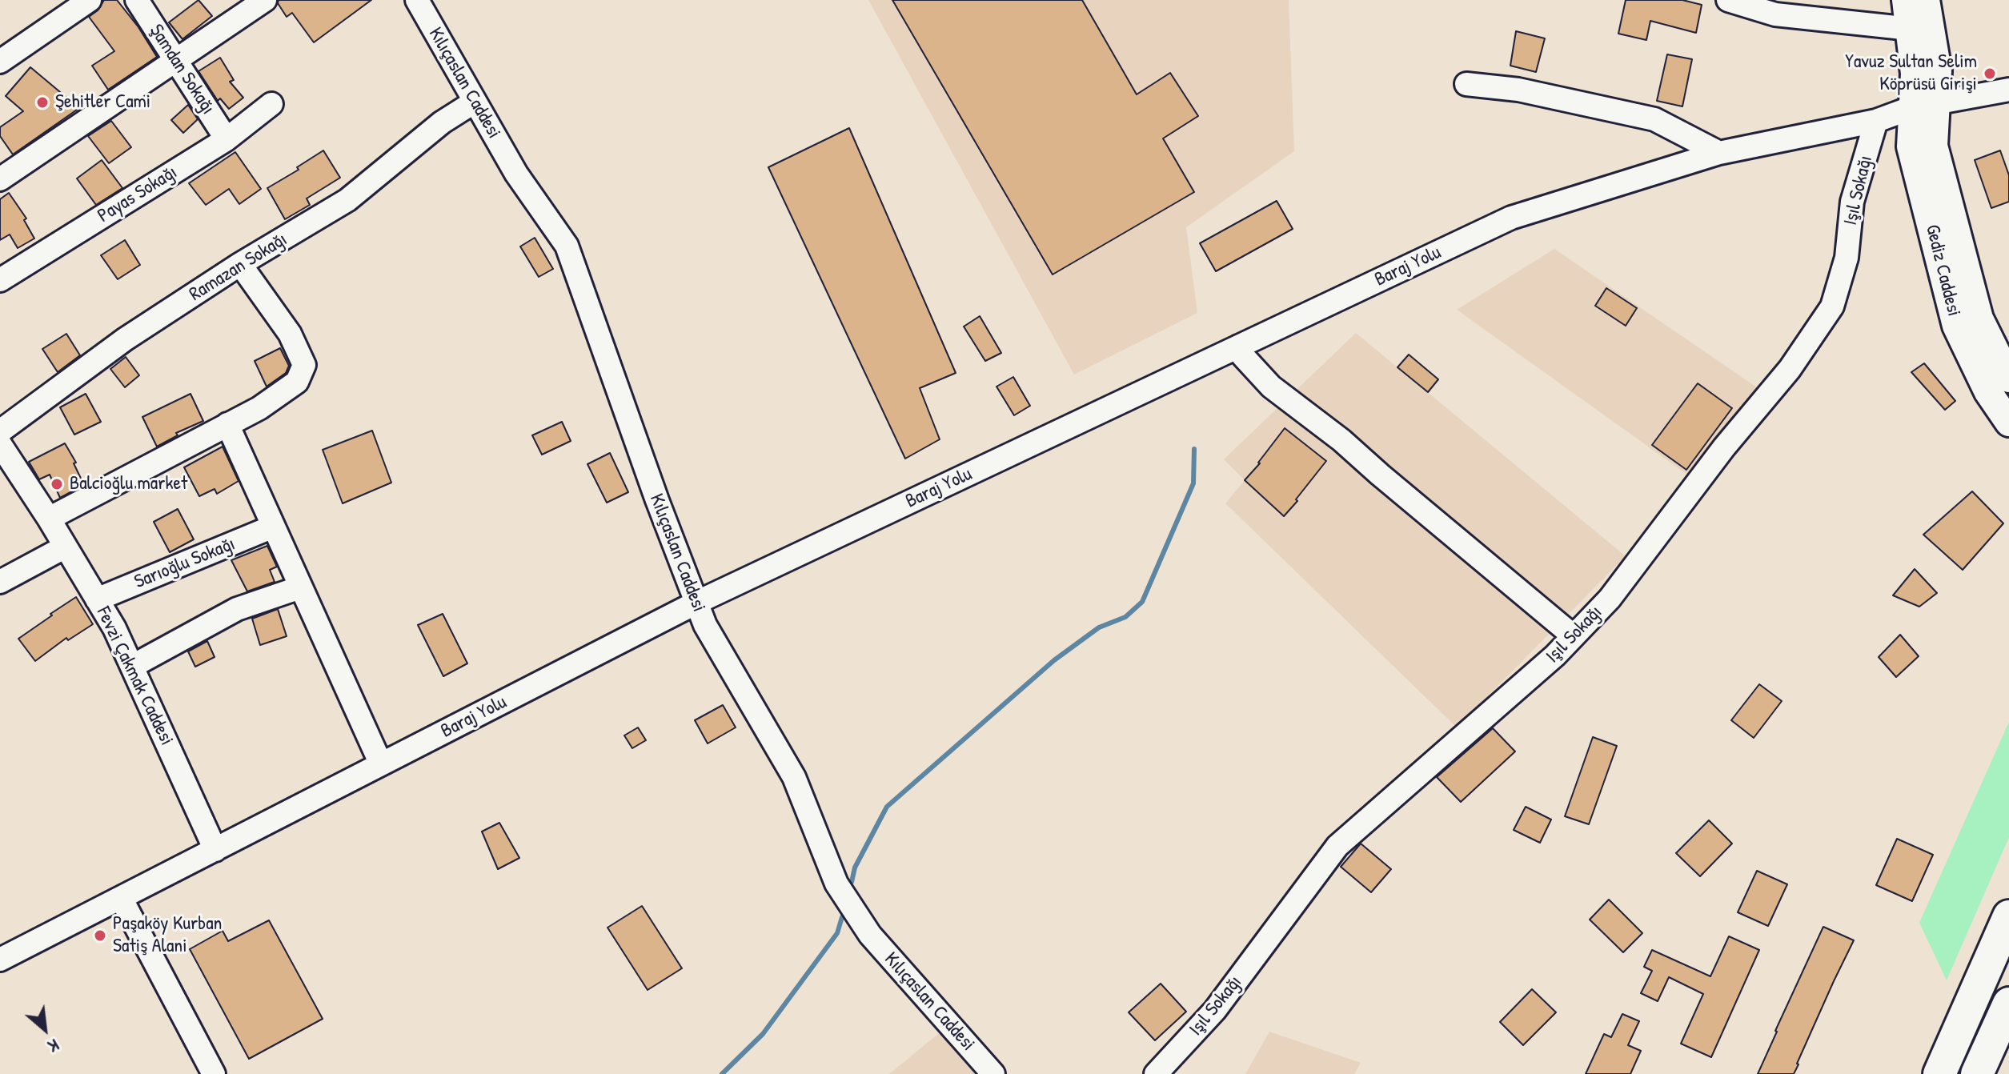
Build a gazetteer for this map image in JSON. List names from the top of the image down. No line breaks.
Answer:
{"streets":{"main road":["Gediz Caddesi"],"street":["Şamdan Sokağı","Kılıçaslan Caddesi","Işıl Sokağı","Payas Sokağı","Baraj Yolu","Ramazan Sokağı","Sarıoğlu Sokağı","Fevzi Çakmak Caddesi"]},"crossings":[["Şamdan Sokağı","Payas Sokağı"],["Kılıçaslan Caddesi","Baraj Yolu"],["Kılıçaslan Caddesi","Ramazan Sokağı"],["Işıl Sokağı","Baraj Yolu"],["Baraj Yolu","Gediz Caddesi"],["Baraj Yolu","Fevzi Çakmak Caddesi"],["Sarıoğlu Sokağı","Fevzi Çakmak Caddesi"]],"places":["Yavuz Sultan Selim Köprüsü Girişi","Şehitler Cami","Balcioğlu market","Paşaköy Kurban Satiş Alani"],"north":"bottom right"}
